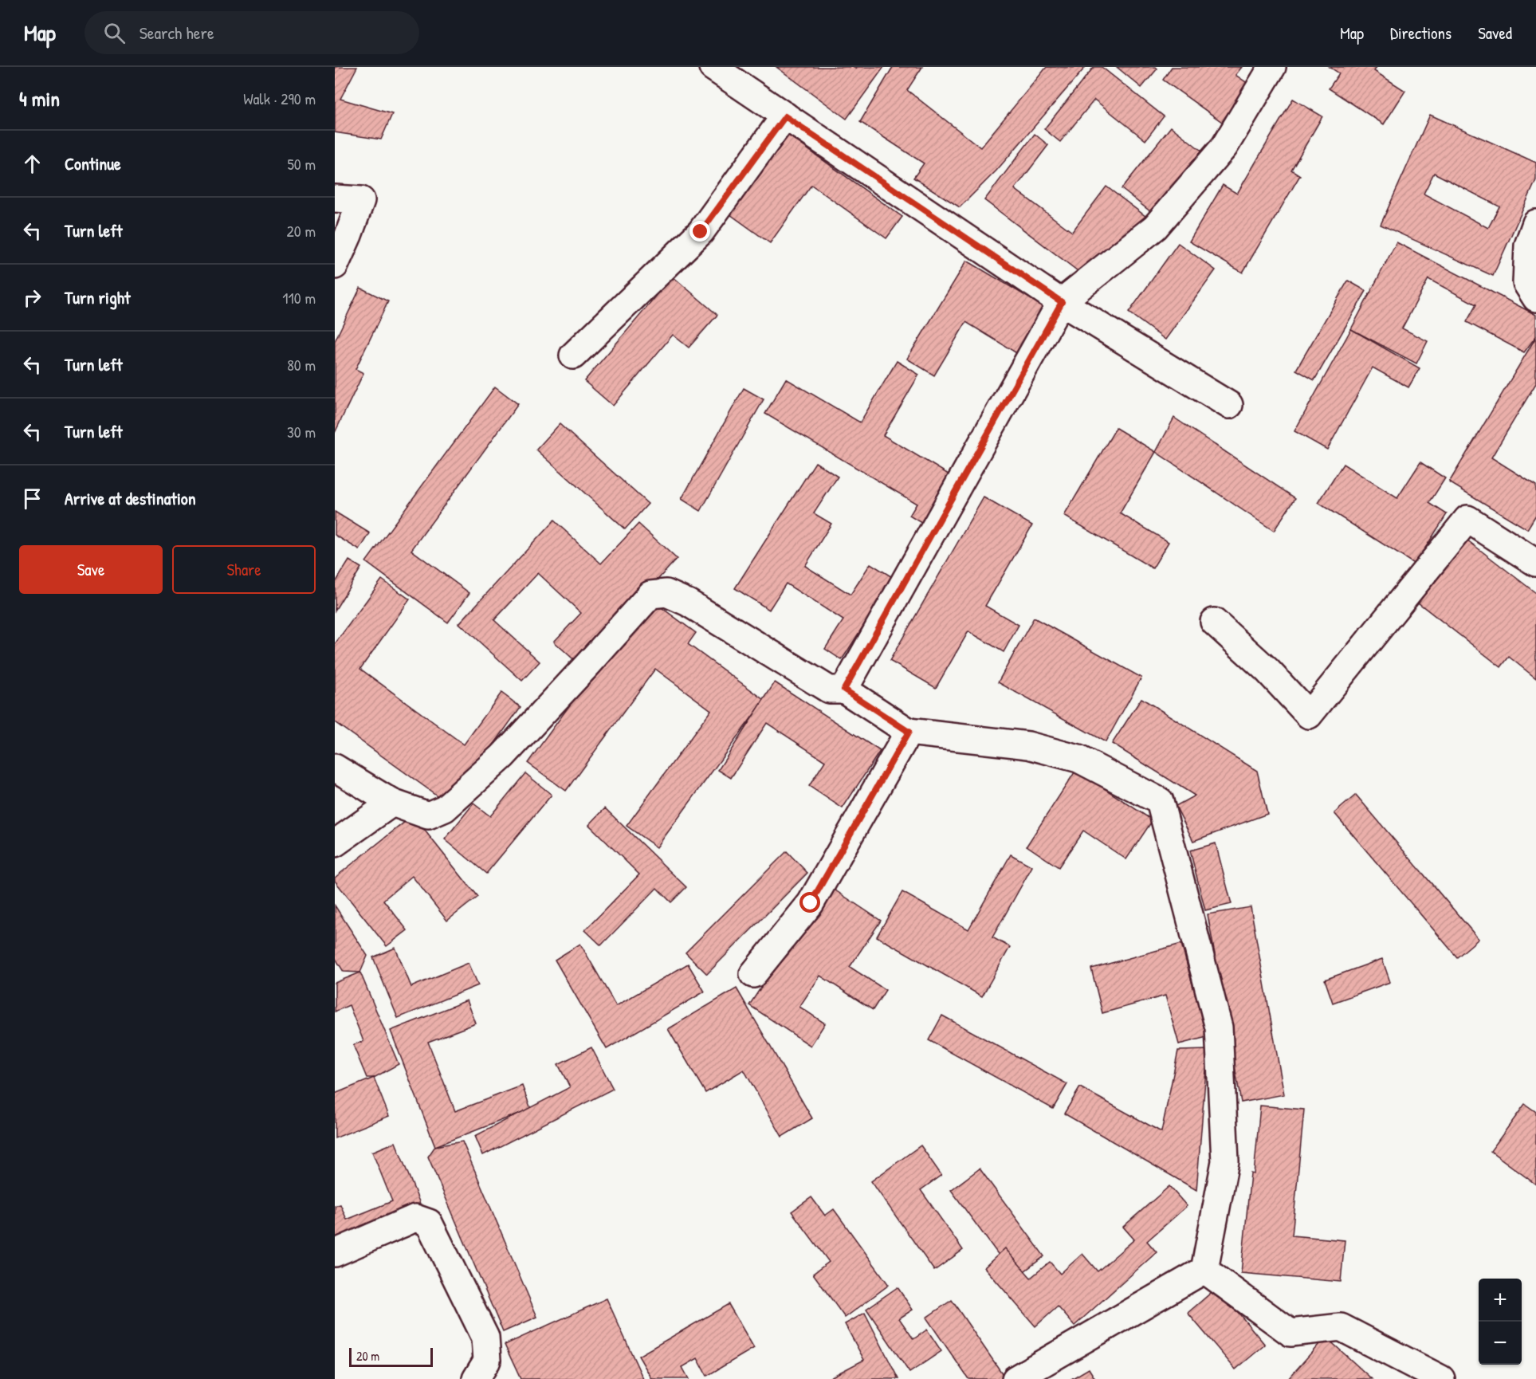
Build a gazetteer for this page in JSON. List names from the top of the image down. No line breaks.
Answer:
{"scale_bar":"20 m","page":{"header":"Map","search":"Search here","nav":["Map","Directions","Saved"],"heading":["4 min","Walk · 290 m"],"list":[["Continue","50 m"],["Turn left","20 m"],["Turn right","110 m"],["Turn left","80 m"],["Turn left","30 m"],"Arrive at destination"],"buttons":["Save","Share"],"map_buttons":["+","−"],"scale":"20 m"}}
